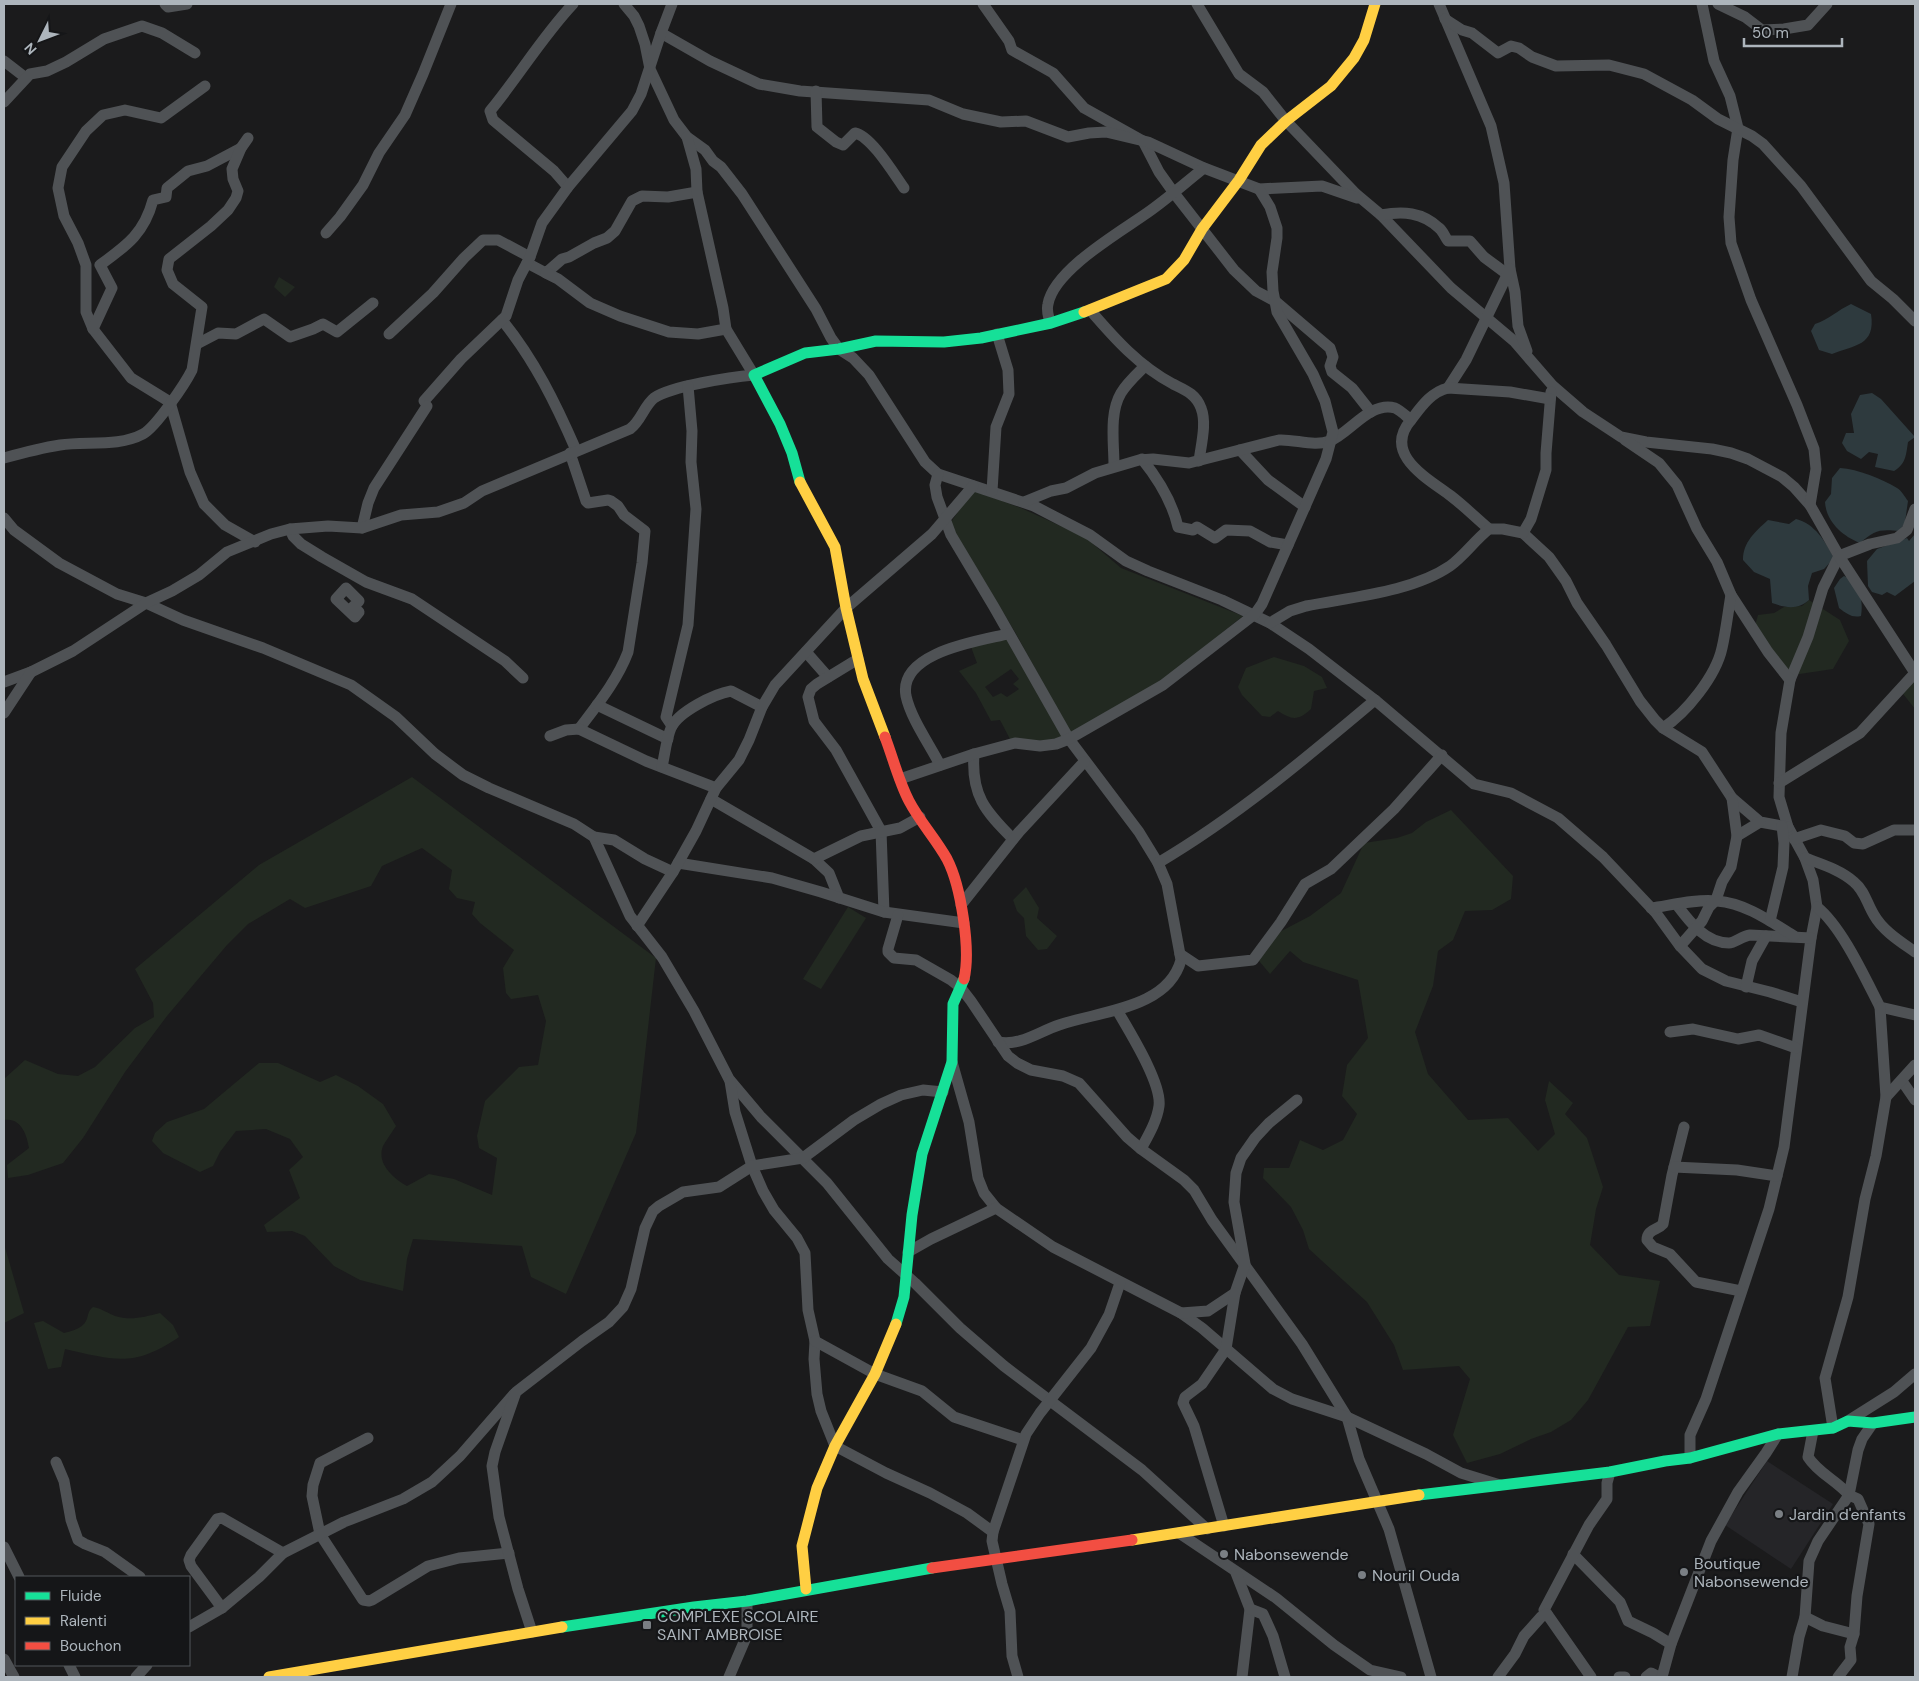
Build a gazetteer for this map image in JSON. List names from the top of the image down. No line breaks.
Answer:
{"places":{"other":["Jardin d'enfants","Nabonsewende","Boutique Nabonsewende","Nouril Ouda"],"transit":["COMPLEXE SCOLAIRE SAINT AMBROISE"]},"legend":["Fluide","Ralenti","Bouchon"],"scale_bar":"50 m","north":"bottom left"}
